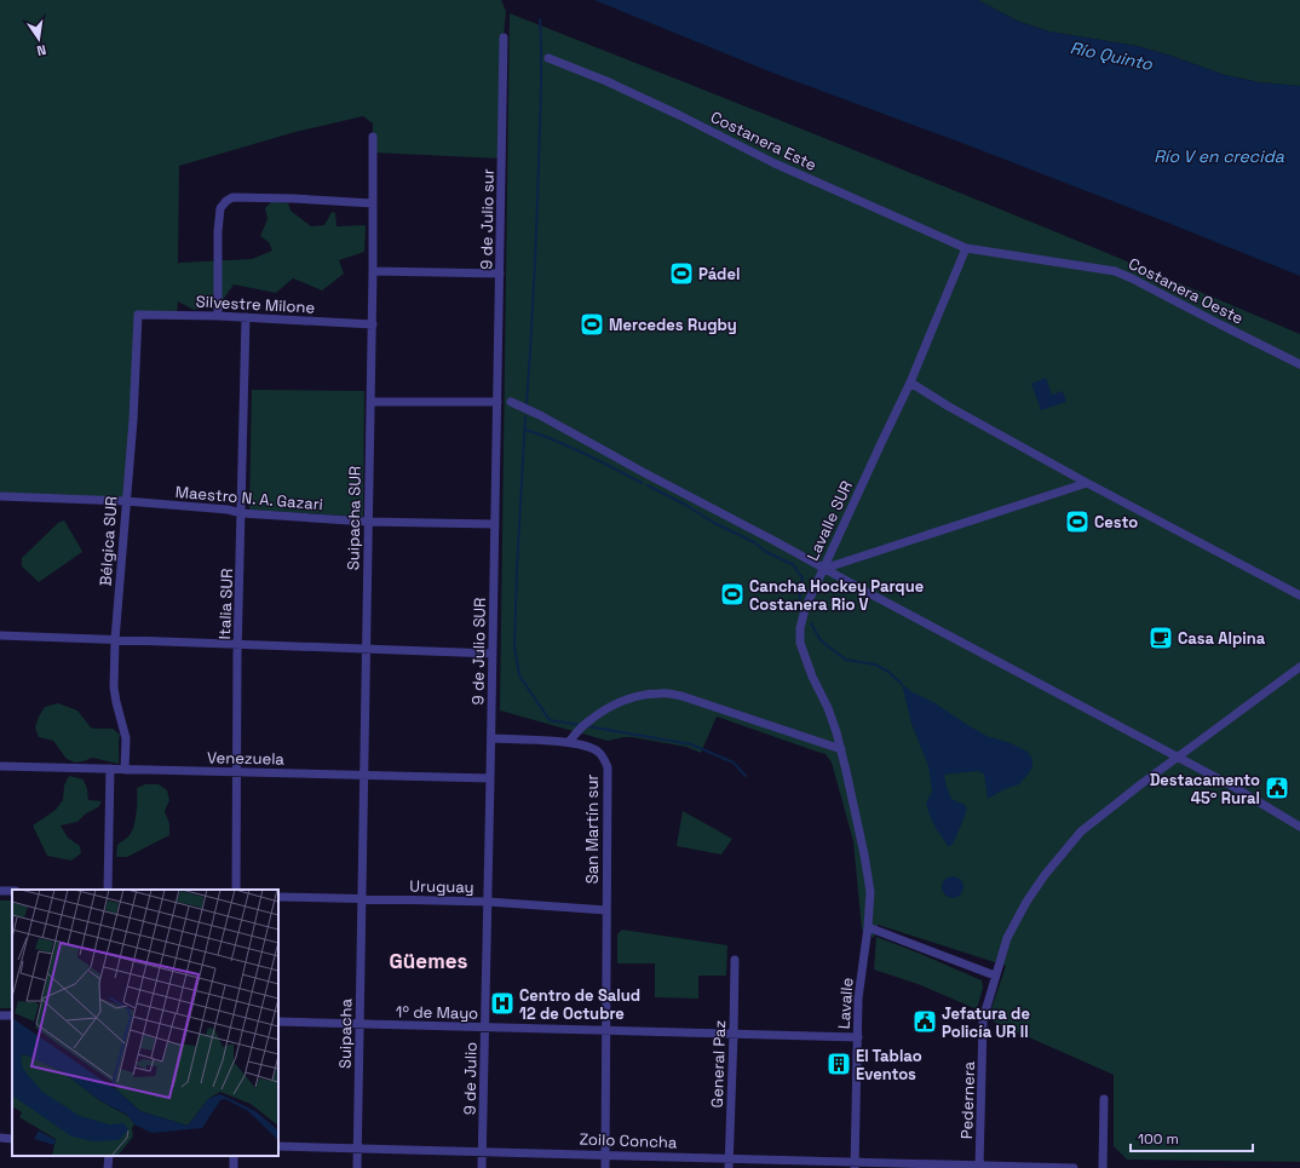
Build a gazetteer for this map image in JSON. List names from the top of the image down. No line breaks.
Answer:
{"streets":{"street":["Costanera Este","9 de Julio sur","Costanera Oeste","Silvestre Milone","Maestro N. A. Gazari","Suipacha SUR","Lavalle SUR","Bélgica SUR","Italia SUR","9 de Julio SUR","Venezuela","San Martín sur","Uruguay","Lavalle","1º de Mayo","Suipacha","General Paz","9 de Julio","Pedernera","Zoilo Concha"]},"crossings":[["Costanera Este","Costanera Oeste"],["Costanera Este","Lavalle SUR"],["9 de Julio sur","9 de Julio SUR"],["Costanera Oeste","Lavalle SUR"],["Silvestre Milone","Suipacha SUR"],["Silvestre Milone","Bélgica SUR"],["Silvestre Milone","Italia SUR"],["Maestro N. A. Gazari","Suipacha SUR"],["Maestro N. A. Gazari","Bélgica SUR"],["Maestro N. A. Gazari","Italia SUR"],["Maestro N. A. Gazari","9 de Julio SUR"],["Suipacha SUR","Venezuela"],["Suipacha SUR","Uruguay"],["Suipacha SUR","Suipacha"],["Lavalle SUR","Lavalle"],["Bélgica SUR","Venezuela"],["Italia SUR","Venezuela"],["9 de Julio SUR","Venezuela"],["9 de Julio SUR","Uruguay"],["9 de Julio SUR","9 de Julio"],["San Martín sur","Uruguay"],["San Martín sur","1º de Mayo"],["San Martín sur","Zoilo Concha"],["Uruguay","Suipacha"],["Uruguay","9 de Julio"],["Lavalle","1º de Mayo"],["Lavalle","Zoilo Concha"],["1º de Mayo","Suipacha"],["1º de Mayo","General Paz"],["1º de Mayo","9 de Julio"],["Suipacha","Zoilo Concha"],["General Paz","Zoilo Concha"],["9 de Julio","Zoilo Concha"],["Pedernera","Zoilo Concha"]],"districts":["Güemes"],"water":["Río Quinto","Río V en crecida"],"places":{"sports":["Pádel","Mercedes Rugby","Cesto","Cancha Hockey Parque Costanera Rio V"],"cafe":["Casa Alpina"],"public building":["Destacamento 45º Rural","Jefatura de Policía UR II"],"hospital":["Centro de Salud 12 de Octubre"],"building":["El Tablao Eventos"]},"scale_bar":"100 m","north":"bottom"}
